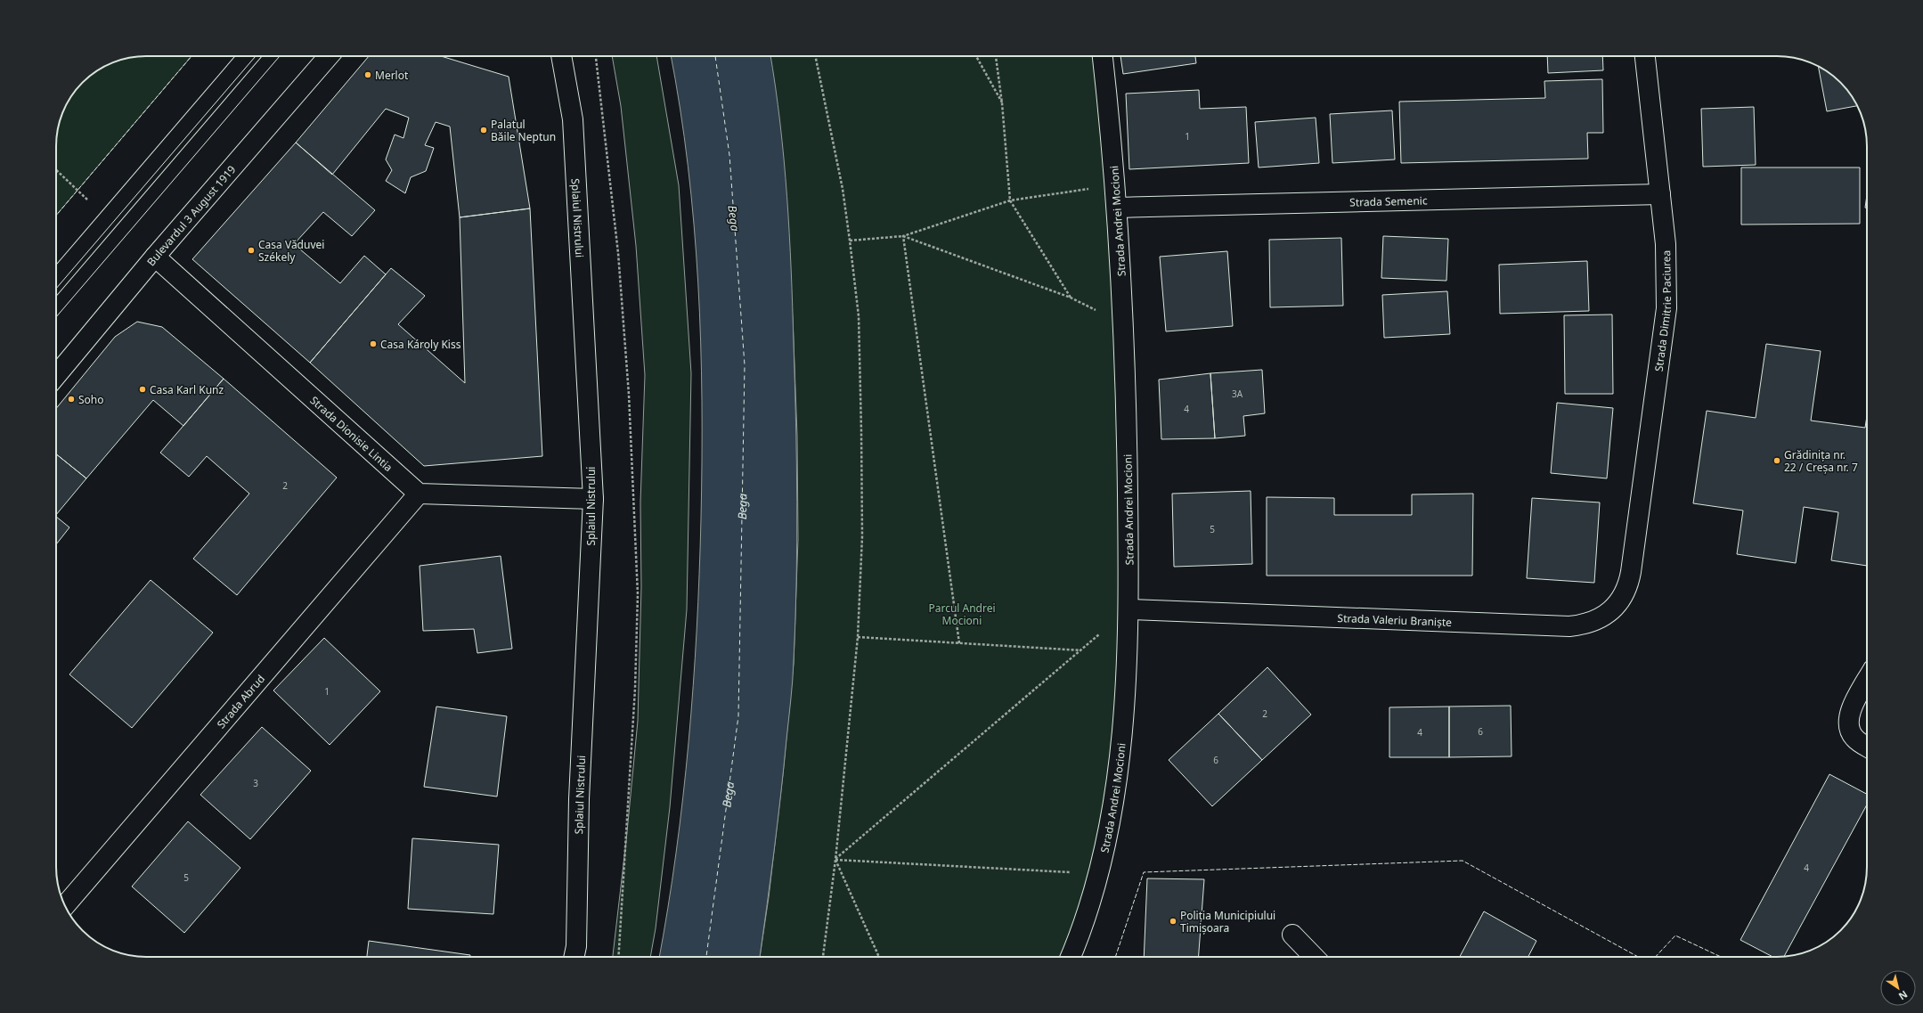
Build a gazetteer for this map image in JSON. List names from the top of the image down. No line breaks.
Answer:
{"streets":{"street":["Strada Semenic","Bulevardul 3 August 1919","Splaiul Nistrului","Strada Andrei Mocioni","Strada Dimitrie Paciurea","Strada Dionisie Lintia","Strada Valeriu Braniște","Strada Abrud"]},"crossings":[["Strada Semenic","Strada Andrei Mocioni"],["Strada Semenic","Strada Dimitrie Paciurea"],["Bulevardul 3 August 1919","Strada Dionisie Lintia"],["Strada Andrei Mocioni","Strada Valeriu Braniște"],["Strada Dimitrie Paciurea","Strada Valeriu Braniște"],["Strada Dionisie Lintia","Strada Abrud"]],"water":["Bega"],"parks":["Parcul Andrei Mocioni"],"places":["Merlot","Palatul Băile Neptun","Casa Văduvei Székely","Casa Károly Kiss","Casa Karl Kunz","Soho","Grădinița nr. 22 / Creșa nr. 7","Poliția Municipiului Timișoara"],"house_numbers":["1","3A","4","2","5","1","2","6","4","6","3","4","5"],"north":"bottom right"}
